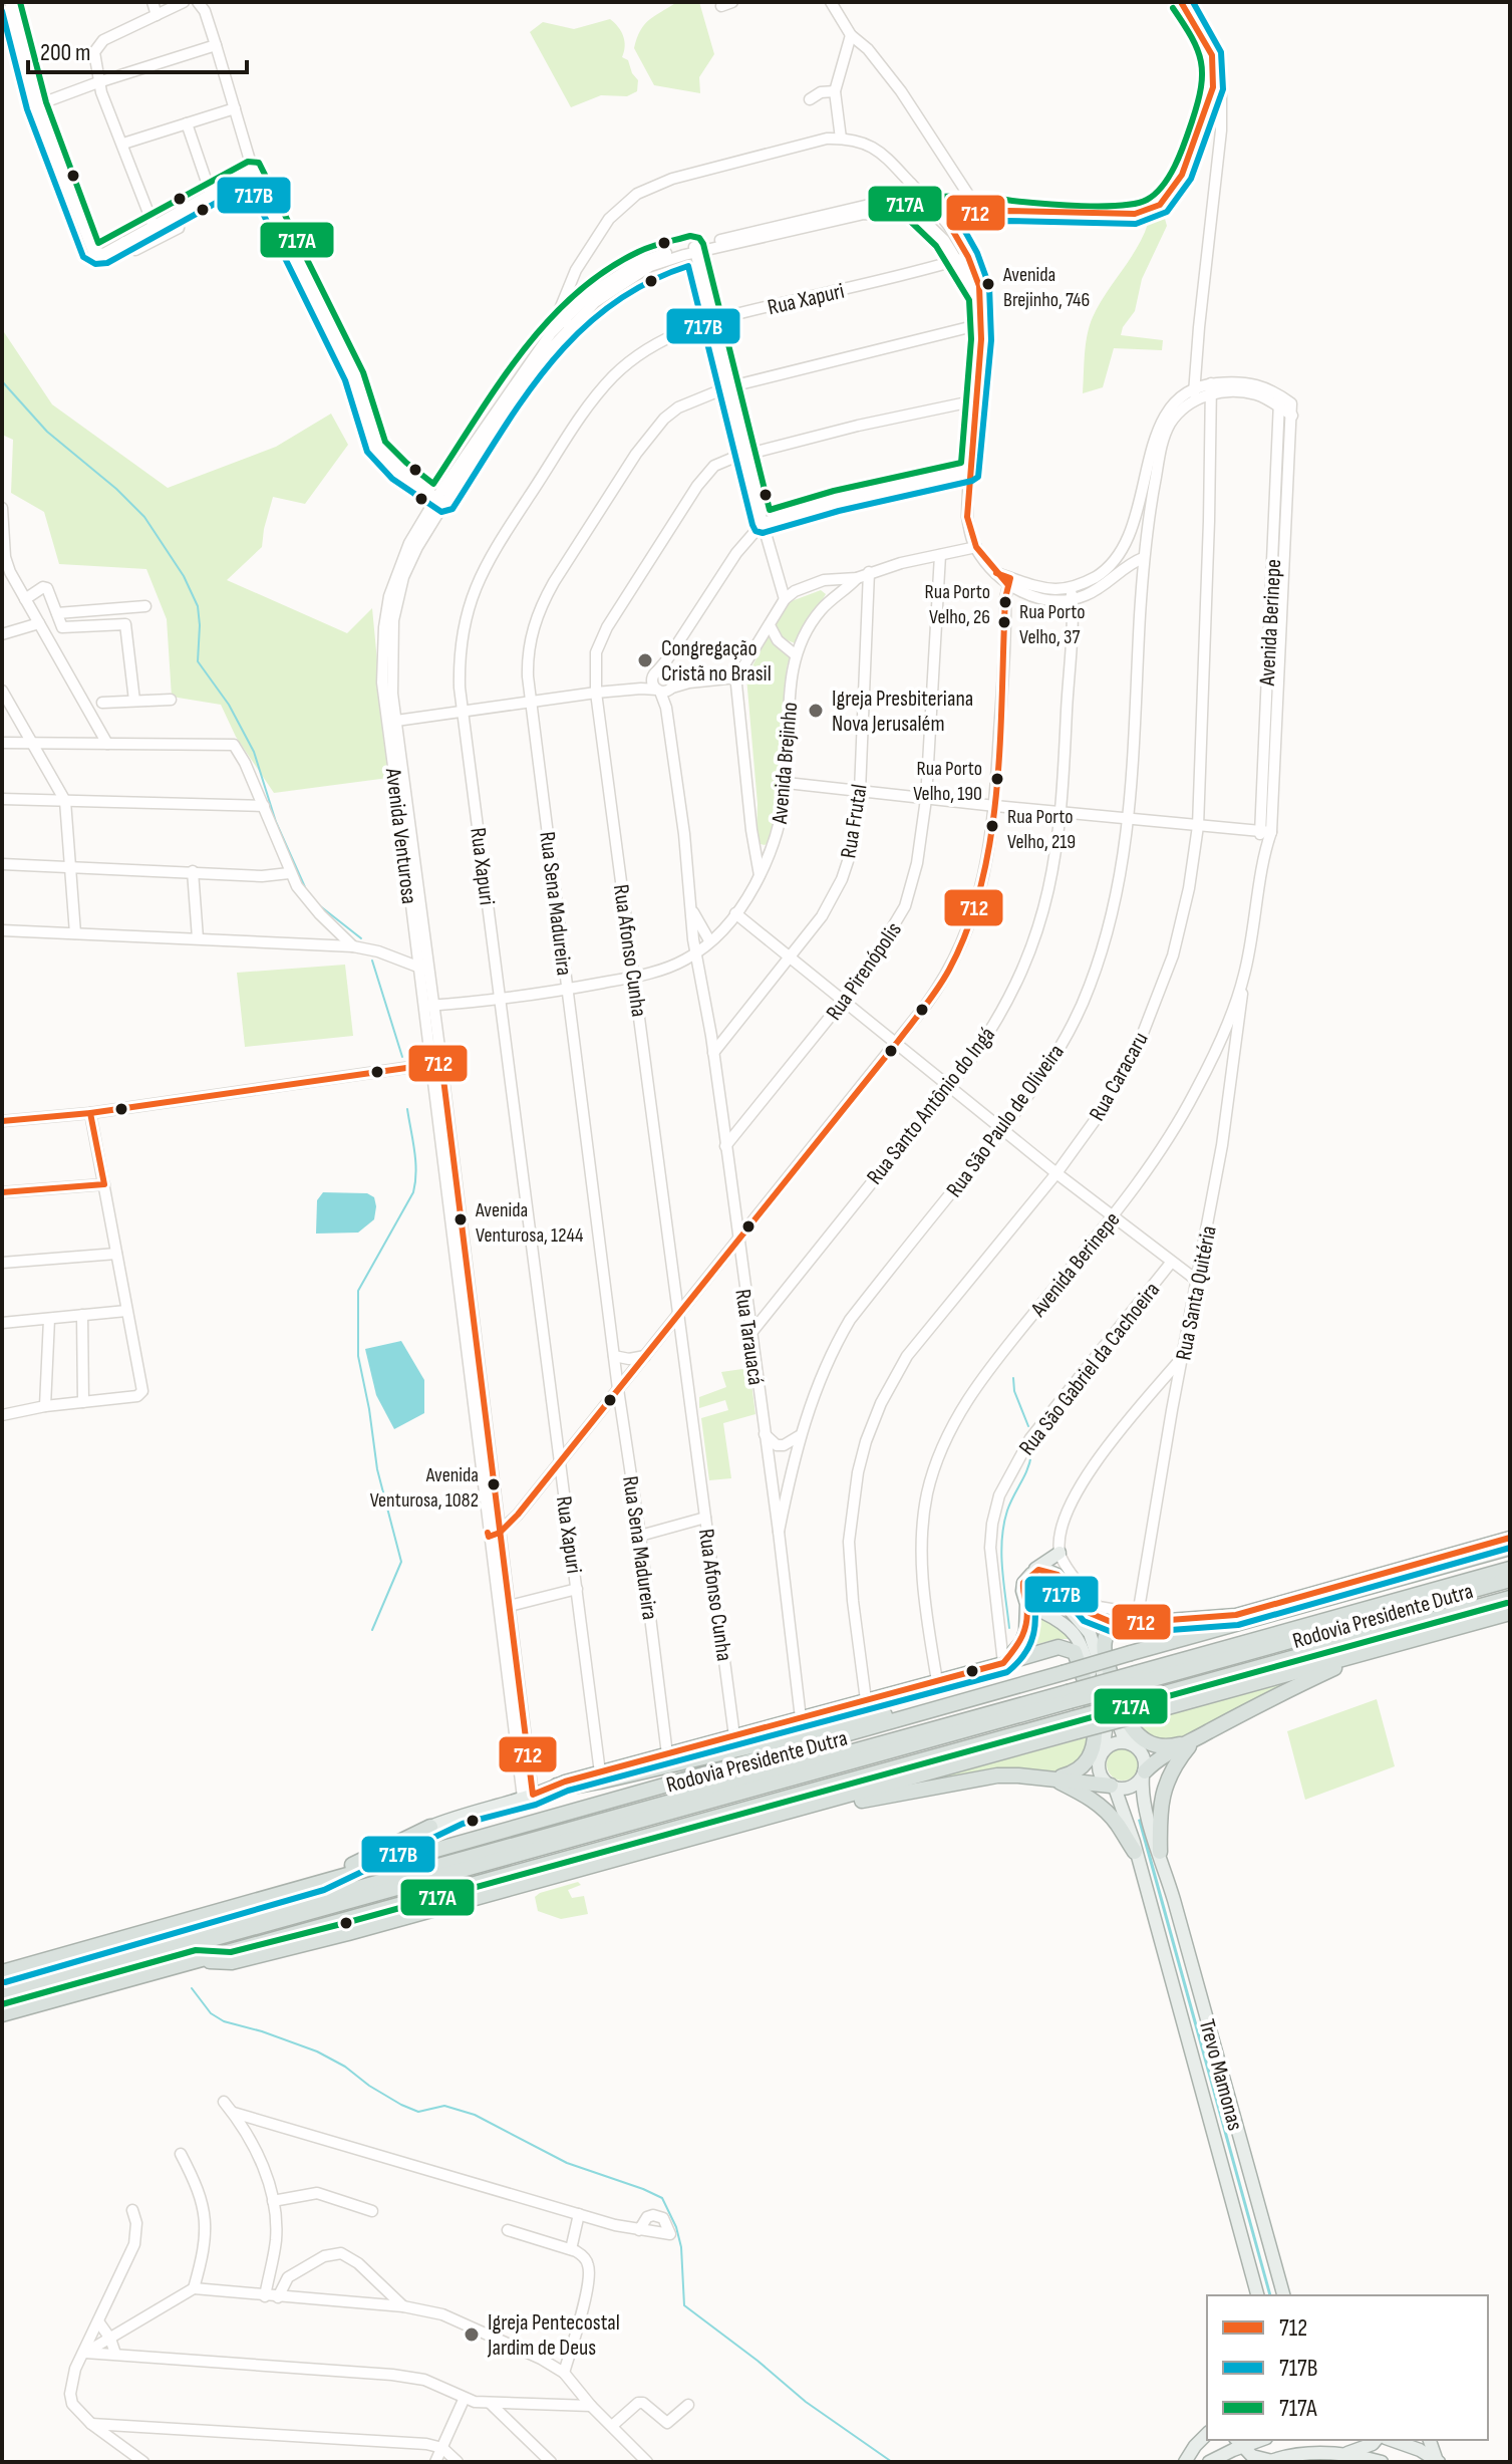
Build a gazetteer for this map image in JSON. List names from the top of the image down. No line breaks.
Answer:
{"streets":{"highway":["Rodovia Presidente Dutra"],"main road":["Trevo Mamonas"],"street":["Rua Xapuri","Avenida Berinepe","Avenida Brejinho","Rua Frutal","Avenida Venturosa","Rua Sena Madureira","Rua Afonso Cunha","Rua Pirenópolis","Rua Caracaru","Rua Santo Antônio do Ingá","Rua São Paulo de Oliveira","Rua Santa Quitéria","Rua Tarauacá","Rua São Gabriel da Cachoeira"]},"crossings":[["Rua Xapuri","Avenida Brejinho"],["Avenida Berinepe","Rua Santa Quitéria"],["Avenida Brejinho","Avenida Venturosa"],["Avenida Brejinho","Rua Sena Madureira"],["Avenida Brejinho","Rua Afonso Cunha"],["Avenida Brejinho","Rua Tarauacá"],["Rua Frutal","Rua Tarauacá"],["Rua Pirenópolis","Rua Tarauacá"],["Rua Santo Antônio do Ingá","Rua Tarauacá"],["Rua São Paulo de Oliveira","Rua Tarauacá"]],"places":["Avenida Brejinho, 746","Rua Porto Velho, 26","Rua Porto Velho, 37","Congregação Cristã no Brasil","Igreja Presbiteriana Nova Jerusalém","Rua Porto Velho, 190","Rua Porto Velho, 219","Avenida Venturosa, 1244","Avenida Venturosa, 1082","Igreja Pentecostal Jardim de Deus"],"lines":["transit line 712","transit line 717B","transit line 717A"],"legend":["712","717B","717A"],"scale_bar":"200 m"}
